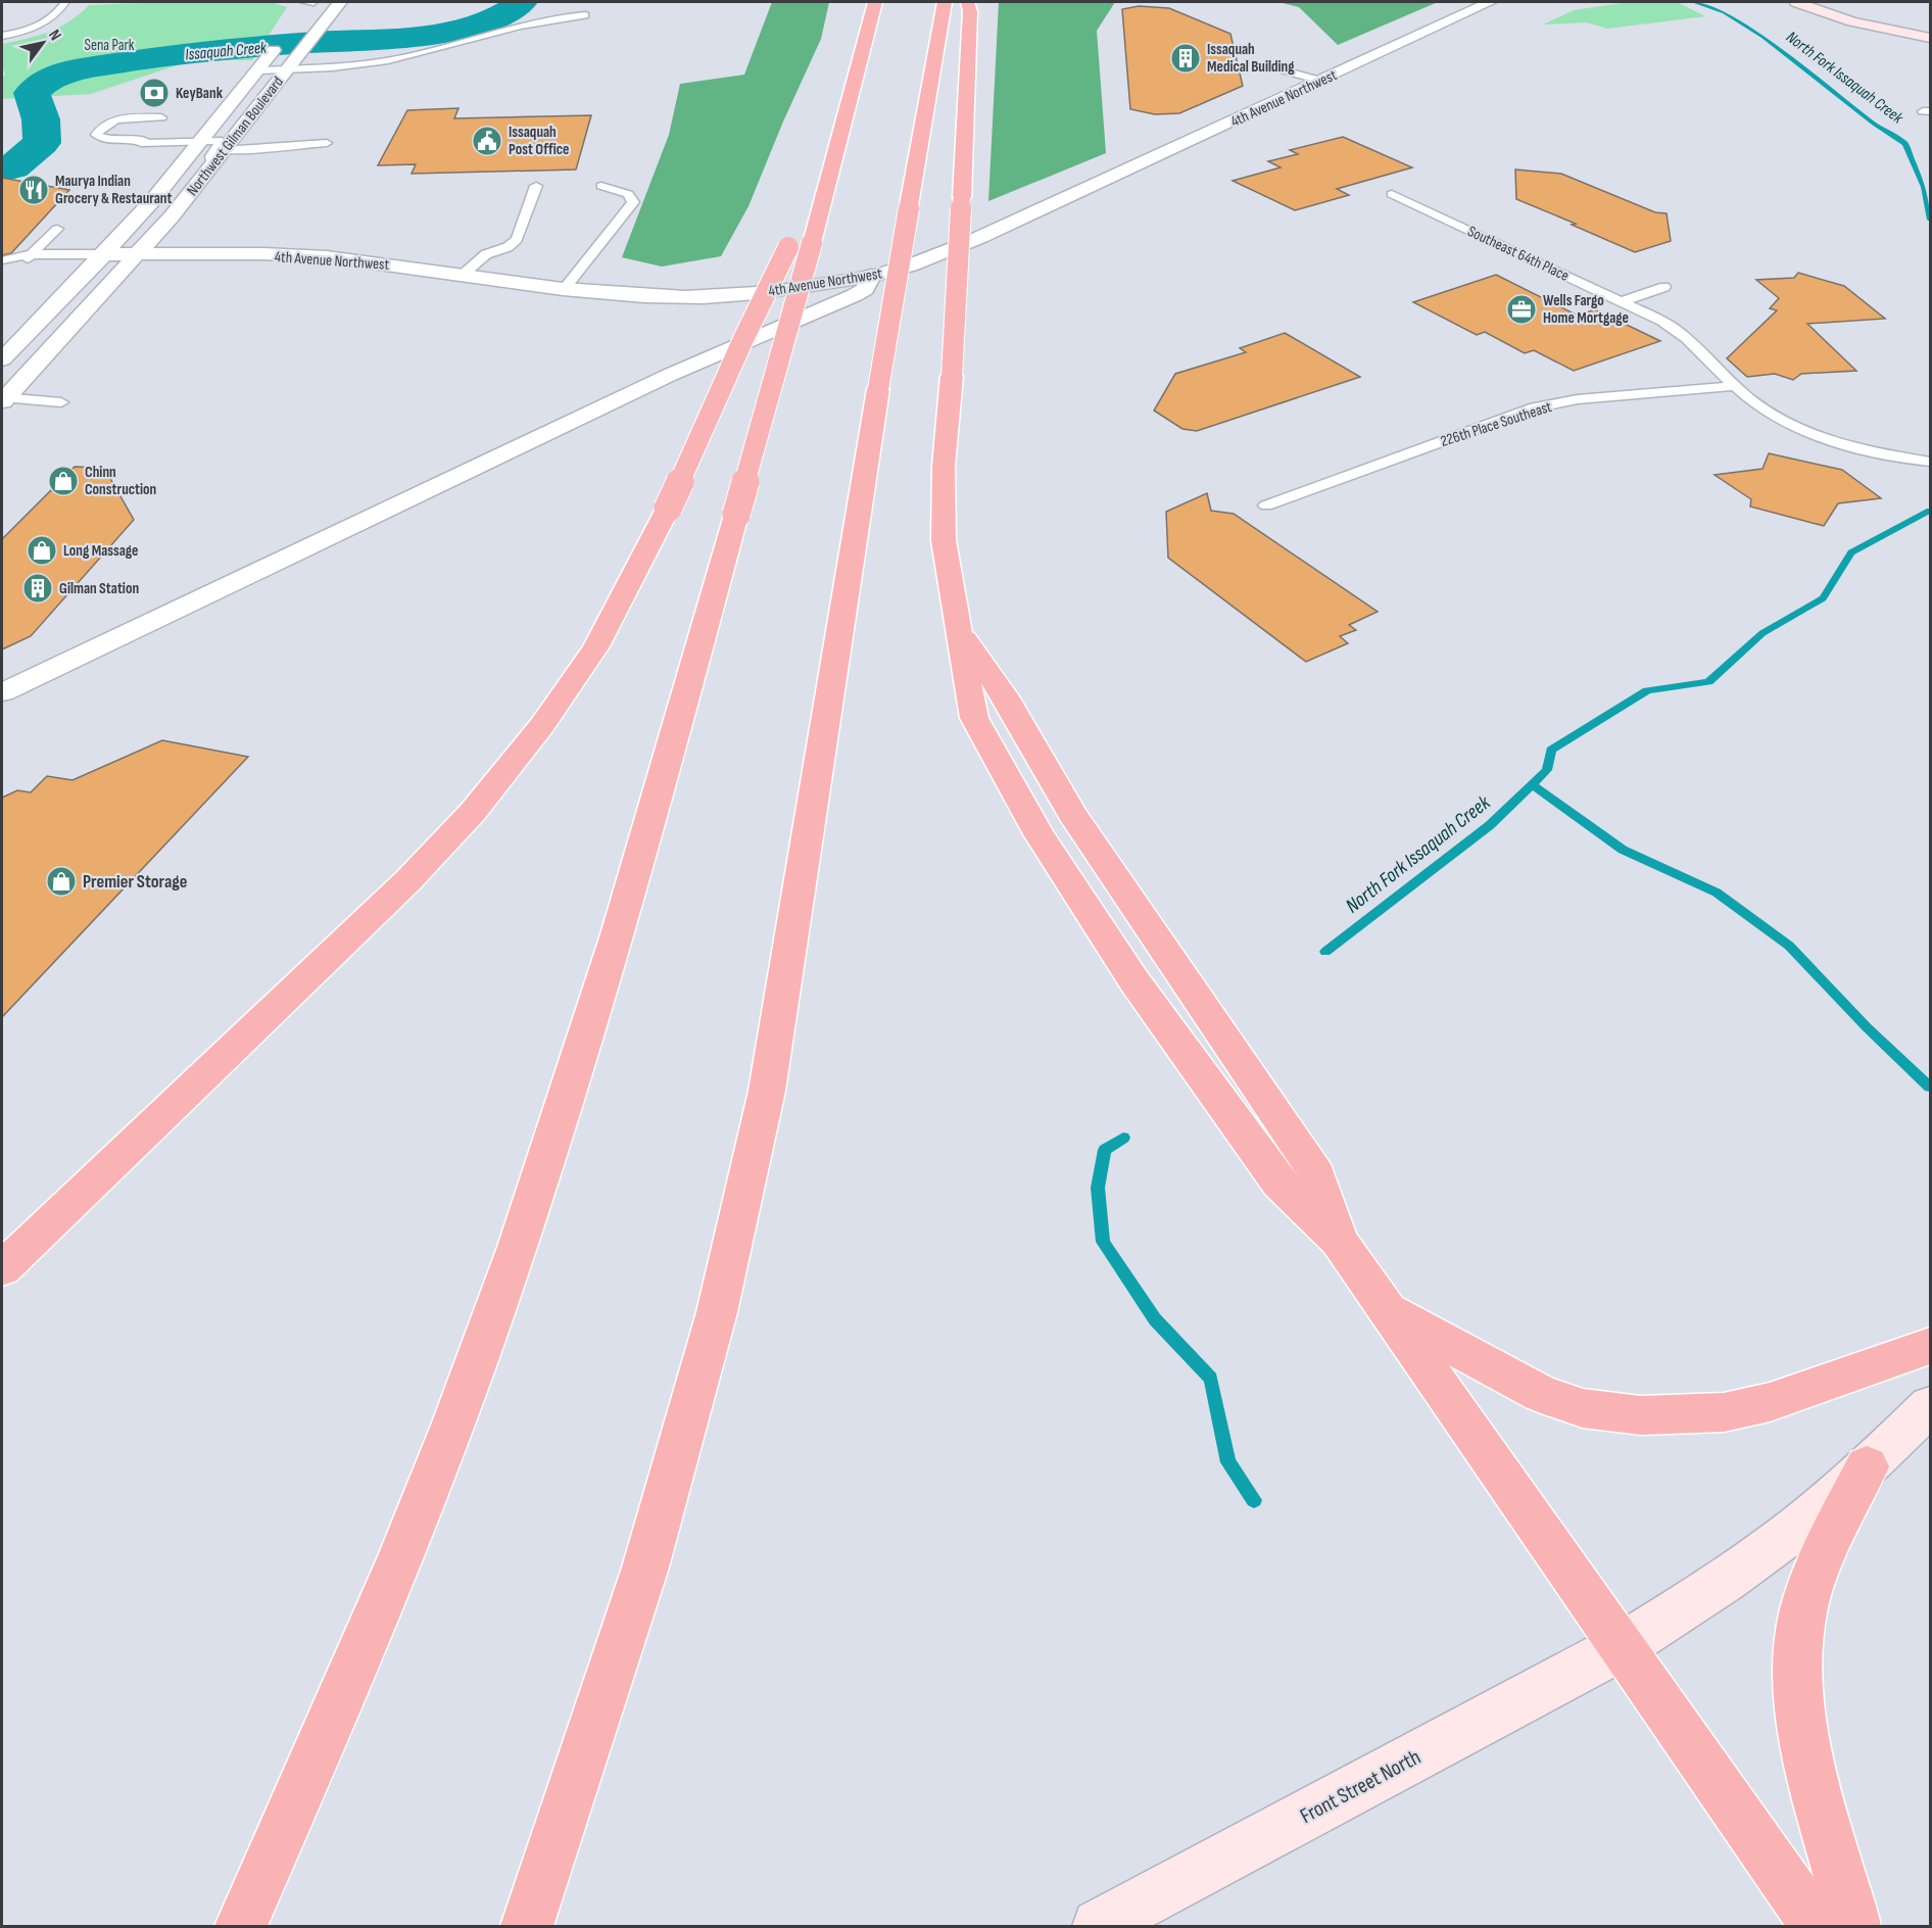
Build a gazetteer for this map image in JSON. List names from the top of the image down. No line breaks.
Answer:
{"streets":{"main road":["Front Street North"],"street":["4th Avenue Northwest","Northwest Gilman Boulevard"],"lane":["Southeast 64th Place","226th Place Southeast"]},"crossings":[["4th Avenue Northwest","Northwest Gilman Boulevard"],["Southeast 64th Place","226th Place Southeast"]],"water":["Issaquah Creek","North Fork Issaquah Creek"],"parks":["Sena Park"],"places":{"building":["Issaquah Medical Building","Gilman Station"],"bank":["KeyBank"],"public building":["Issaquah Post Office"],"restaurant":["Maurya Indian Grocery & Restaurant"],"office":["Wells Fargo Home Mortgage"],"shop":["Chinn Construction","Long Massage","Premier Storage"]},"north":"top right"}
